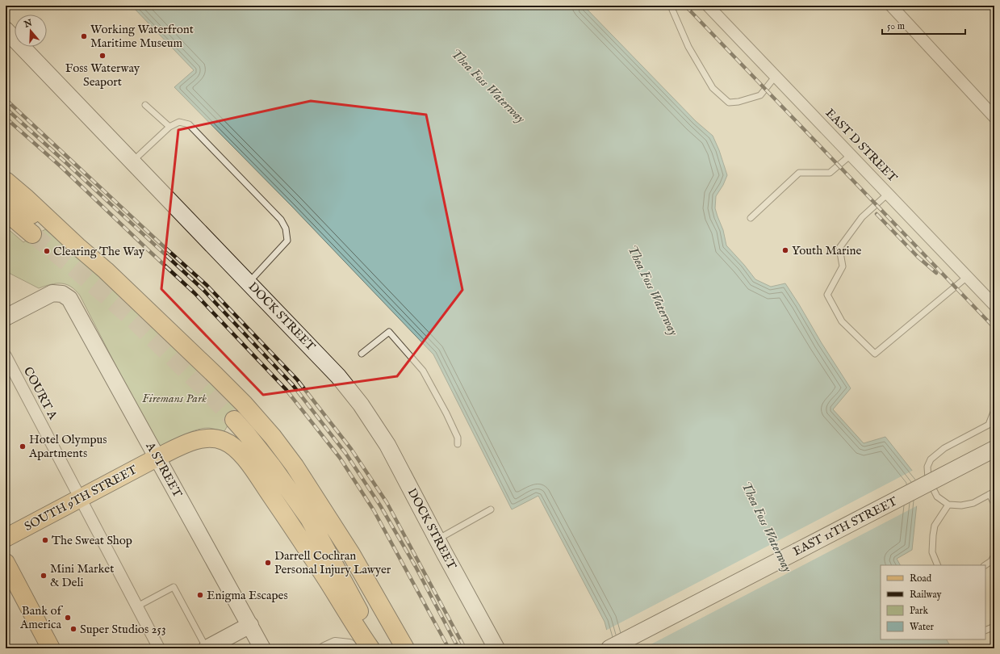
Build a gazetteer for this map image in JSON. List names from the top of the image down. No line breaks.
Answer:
{"streets":{"main road":["SOUTH 9TH STREET"],"street":["EAST D STREET","DOCK STREET","COURT A","A STREET","EAST 11TH STREET"]},"crossings":[["COURT A","SOUTH 9TH STREET"],["A STREET","SOUTH 9TH STREET"]],"water":["Thea Foss Waterway"],"parks":["Firemans Park"],"places":["Working Waterfront Maritime Museum","Foss Waterway Seaport","Youth Marine","Clearing The Way","Hotel Olympus Apartments","The Sweat Shop","Darrell Cochran Personal Injury Lawyer","Mini Market & Deli","Enigma Escapes","Bank of America","Super Studios 253"],"legend":["Road","Railway","Park","Water"],"scale_bar":"50 m","north":"top"}
